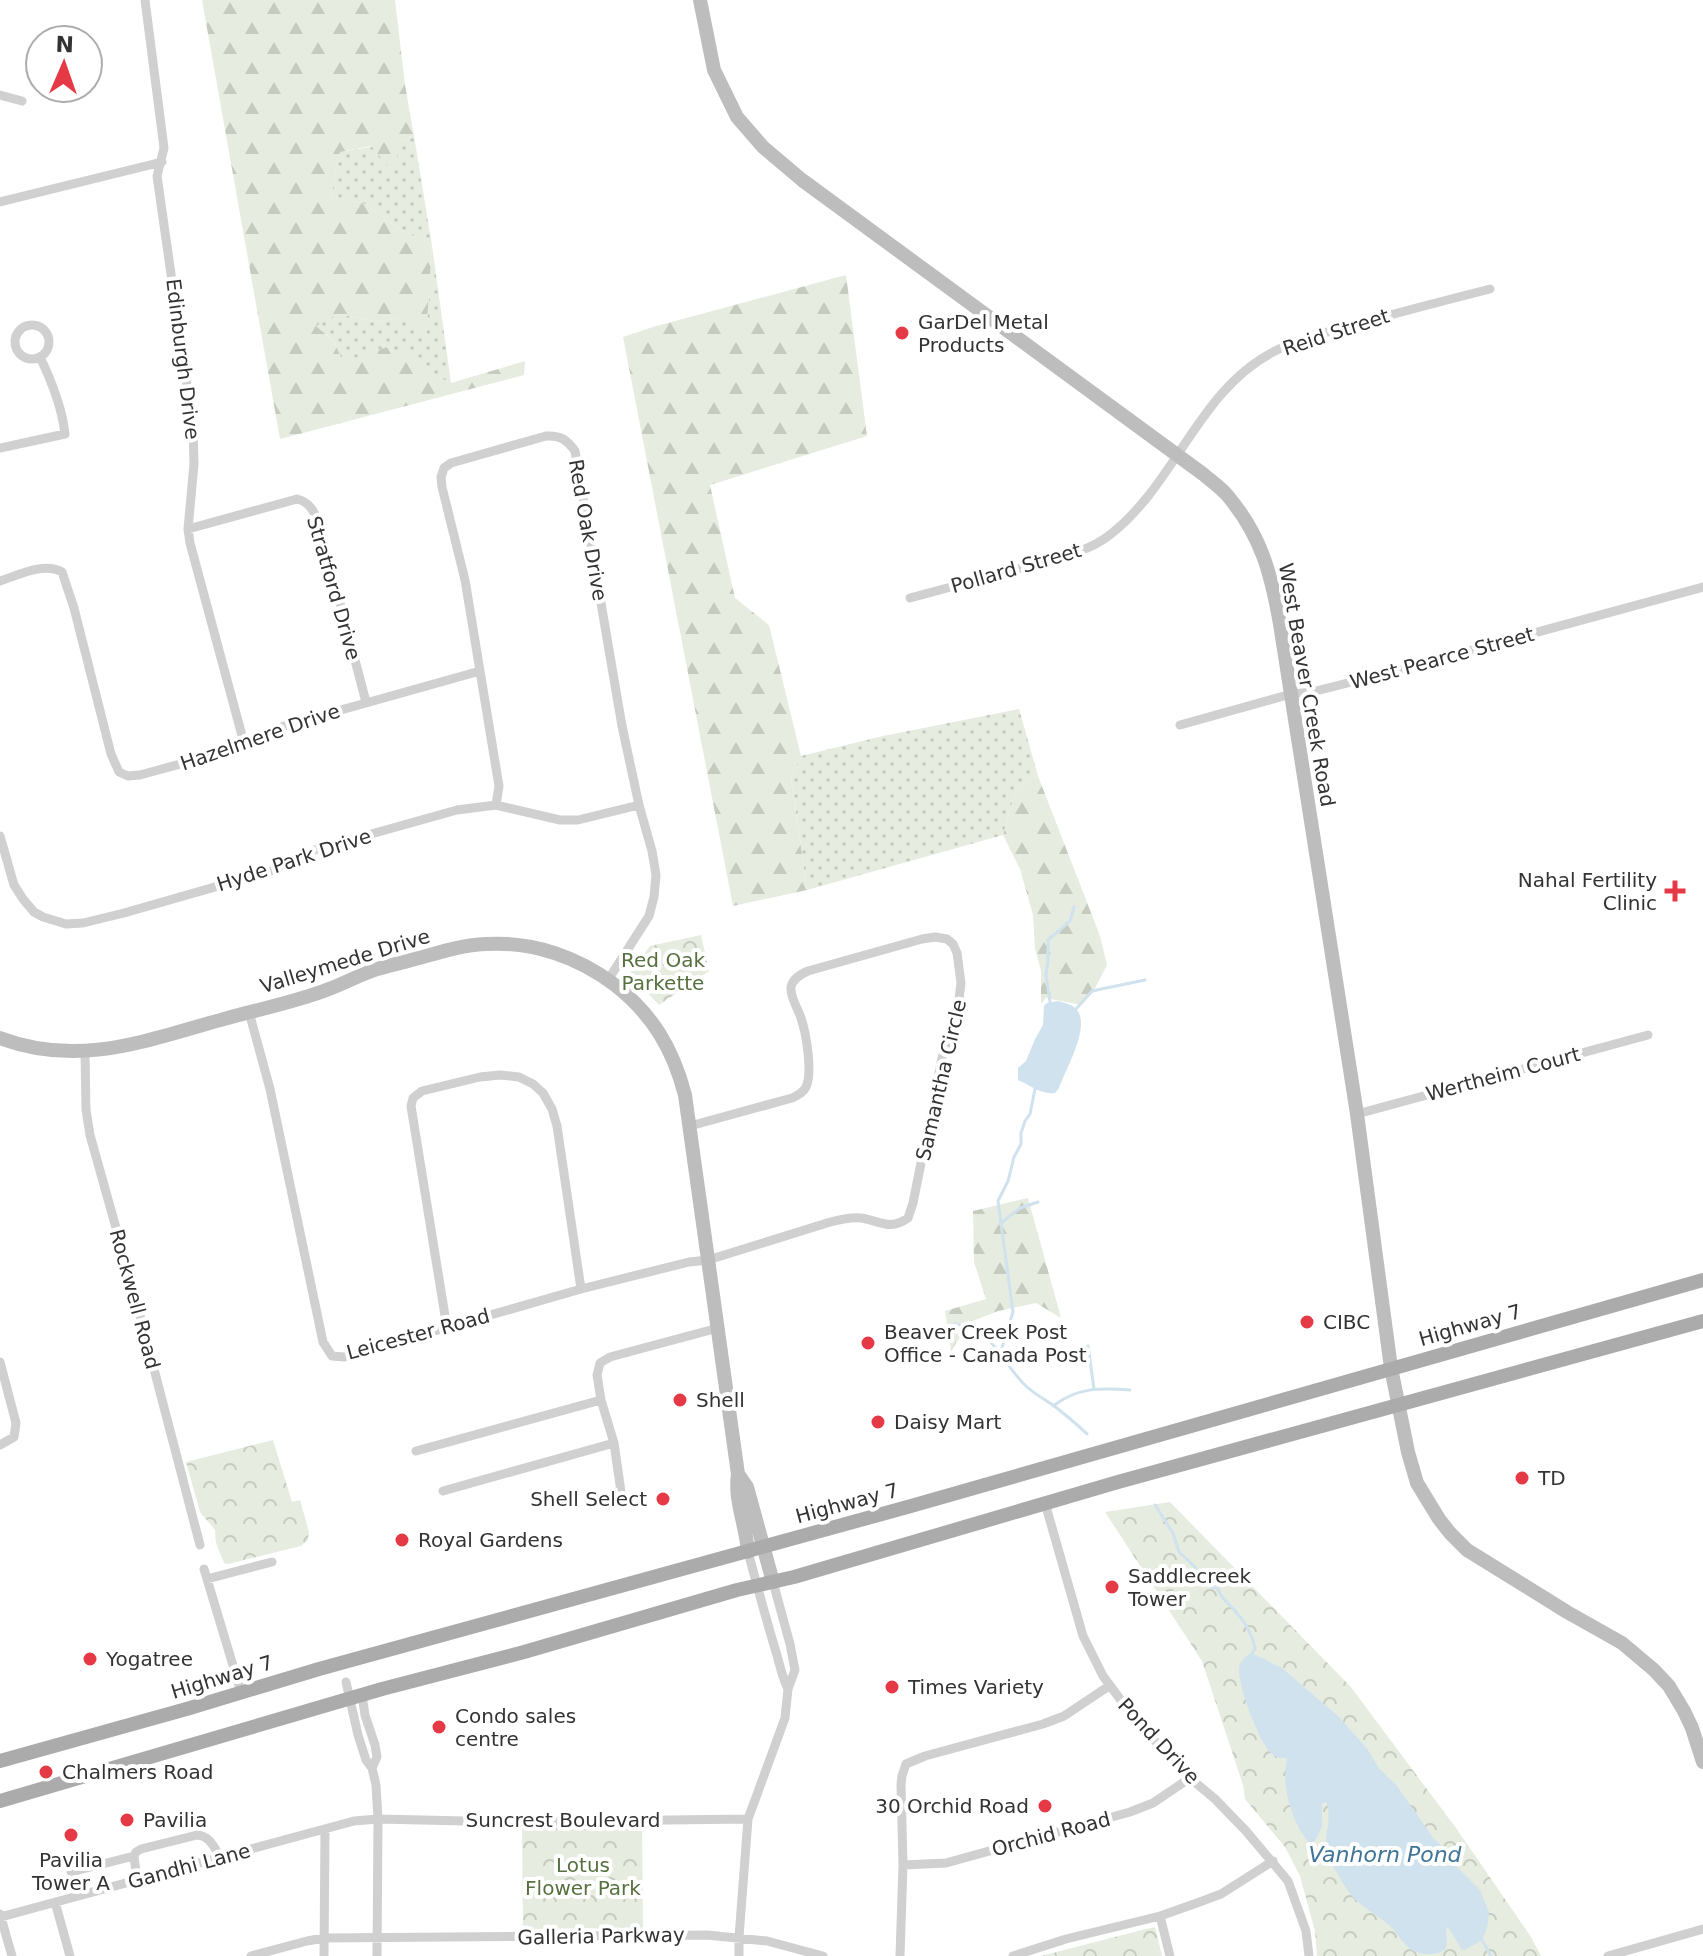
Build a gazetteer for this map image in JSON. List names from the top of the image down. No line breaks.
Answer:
{"streets":{"main road":["Highway 7"],"street":["Reid Street","Edinburgh Drive","Red Oak Drive","Pollard Street","Stratford Drive","West Pearce Street","West Beaver Creek Road","Hazelmere Drive","Hyde Park Drive","Valleymede Drive","Wertheim Court","Samantha Circle","Rockwell Road","Leicester Road","Pond Drive","Suncrest Boulevard","Orchid Road","Gandhi Lane","Galleria Parkway"]},"crossings":[["Reid Street","Pollard Street"],["Reid Street","West Beaver Creek Road"],["Edinburgh Drive","Stratford Drive"],["Edinburgh Drive","Hazelmere Drive"],["Red Oak Drive","Hazelmere Drive"],["Red Oak Drive","Hyde Park Drive"],["Red Oak Drive","Valleymede Drive"],["Pollard Street","West Beaver Creek Road"],["Stratford Drive","Hazelmere Drive"],["West Pearce Street","West Beaver Creek Road"],["West Beaver Creek Road","Wertheim Court"],["West Beaver Creek Road","Highway 7"],["Valleymede Drive","Samantha Circle"],["Valleymede Drive","Rockwell Road"],["Valleymede Drive","Highway 7"],["Valleymede Drive","Leicester Road"],["Samantha Circle","Leicester Road"],["Pond Drive","Orchid Road"],["Suncrest Boulevard","Gandhi Lane"]],"water":["Vanhorn Pond"],"parks":["Red Oak Parkette","Lotus Flower Park"],"places":{"other":["GarDel Metal Products","CIBC","Beaver Creek Post Office - Canada Post","Shell","Daisy Mart","TD","Shell Select","Royal Gardens","Saddlecreek Tower","Yogatree","Times Variety","Condo sales centre","Chalmers Road","30 Orchid Road","Pavilia","Pavilia Tower A"],"health":["Nahal Fertility Clinic"]},"north":"top"}
